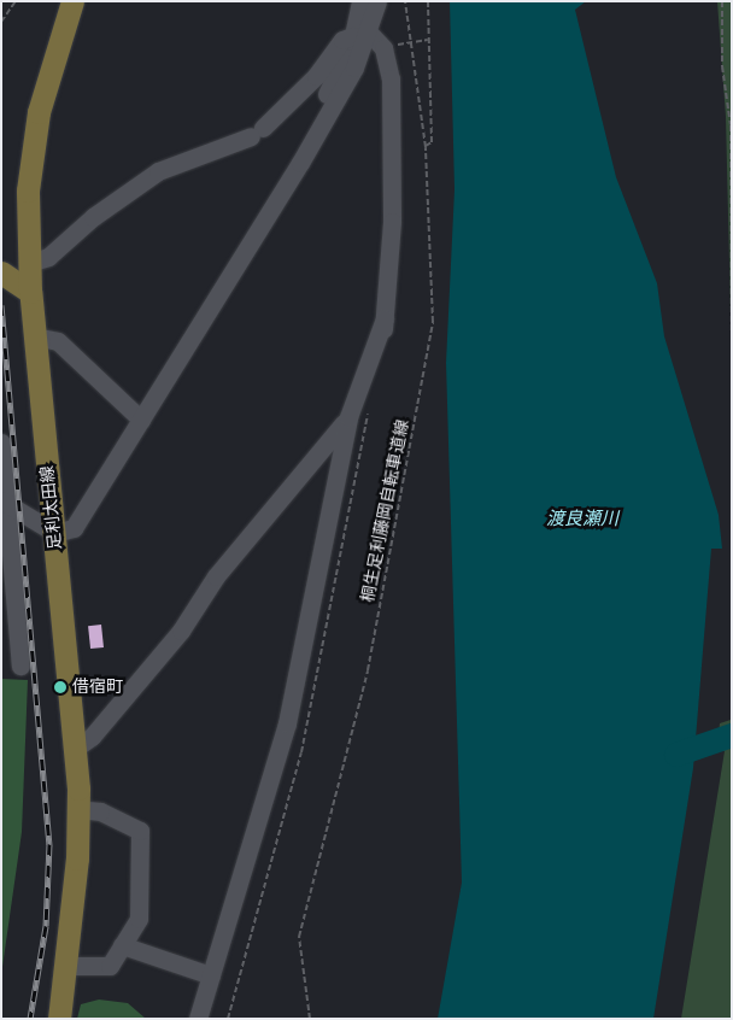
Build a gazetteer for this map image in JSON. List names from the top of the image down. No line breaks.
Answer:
{"streets":{"main road":["足利太田線"],"path":["桐生足利藤岡自転車道線"]},"water":["渡良瀬川"],"places":["借宿町"]}
